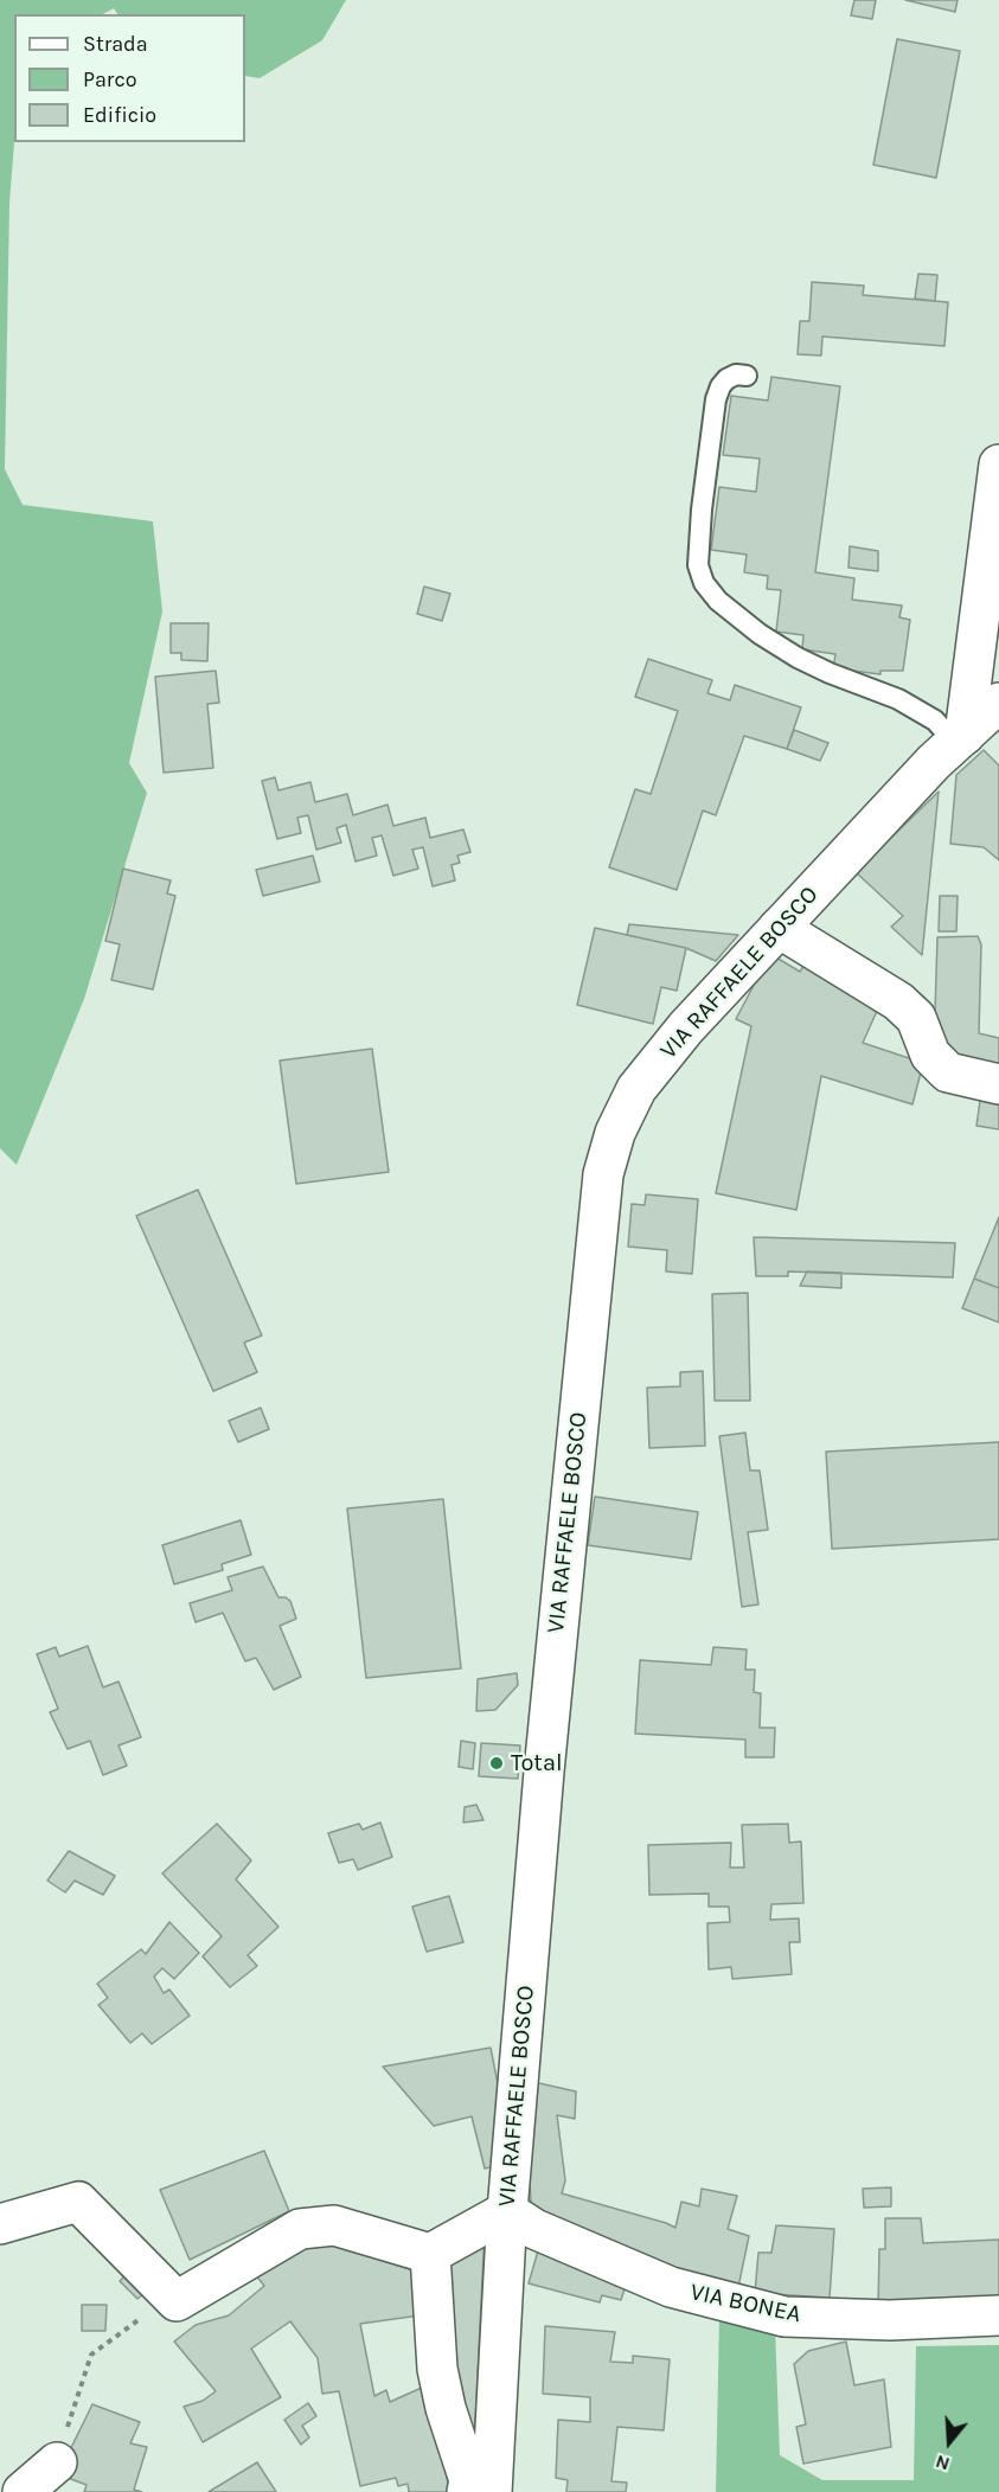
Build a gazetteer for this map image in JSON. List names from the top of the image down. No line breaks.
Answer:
{"streets":{"street":["VIA RAFFAELE BOSCO","VIA BONEA"]},"crossings":[["VIA RAFFAELE BOSCO","VIA BONEA"]],"places":["Total"],"legend":["Strada","Parco","Edificio"],"north":"bottom"}
